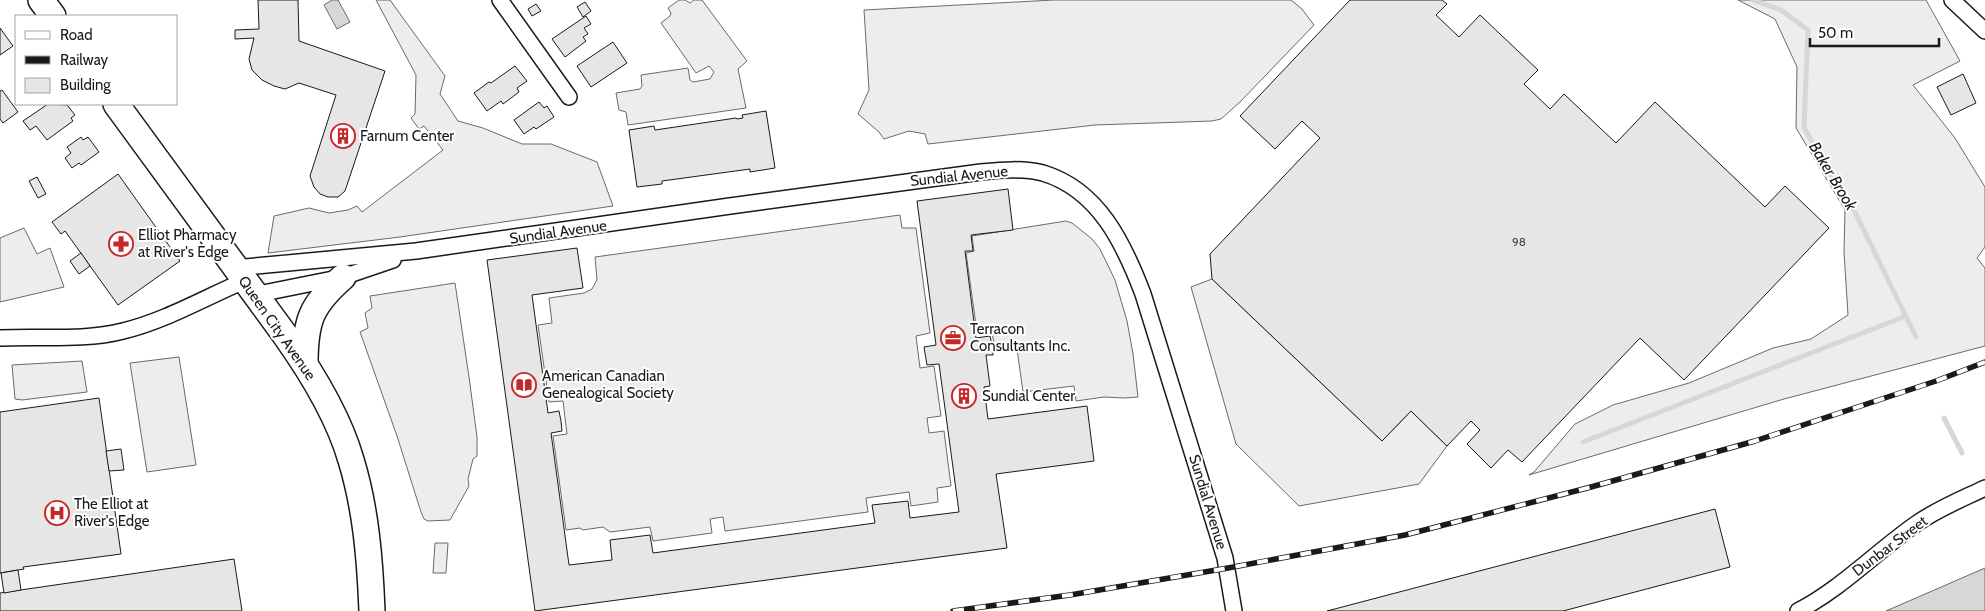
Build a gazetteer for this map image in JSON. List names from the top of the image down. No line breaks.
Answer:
{"streets":{"main road":["Queen City Avenue"],"street":["Sundial Avenue","Dunbar Street"]},"crossings":[["Sundial Avenue","Queen City Avenue"]],"water":["Baker Brook"],"places":{"building":["Farnum Center","Sundial Center"],"pharmacy":["Elliot Pharmacy at River's Edge"],"office":["Terracon Consultants Inc."],"library":["American Canadian Genealogical Society"],"hospital":["The Elliot at River's Edge"]},"house_numbers":["98"],"legend":["Road","Railway","Building"],"scale_bar":"50 m"}
